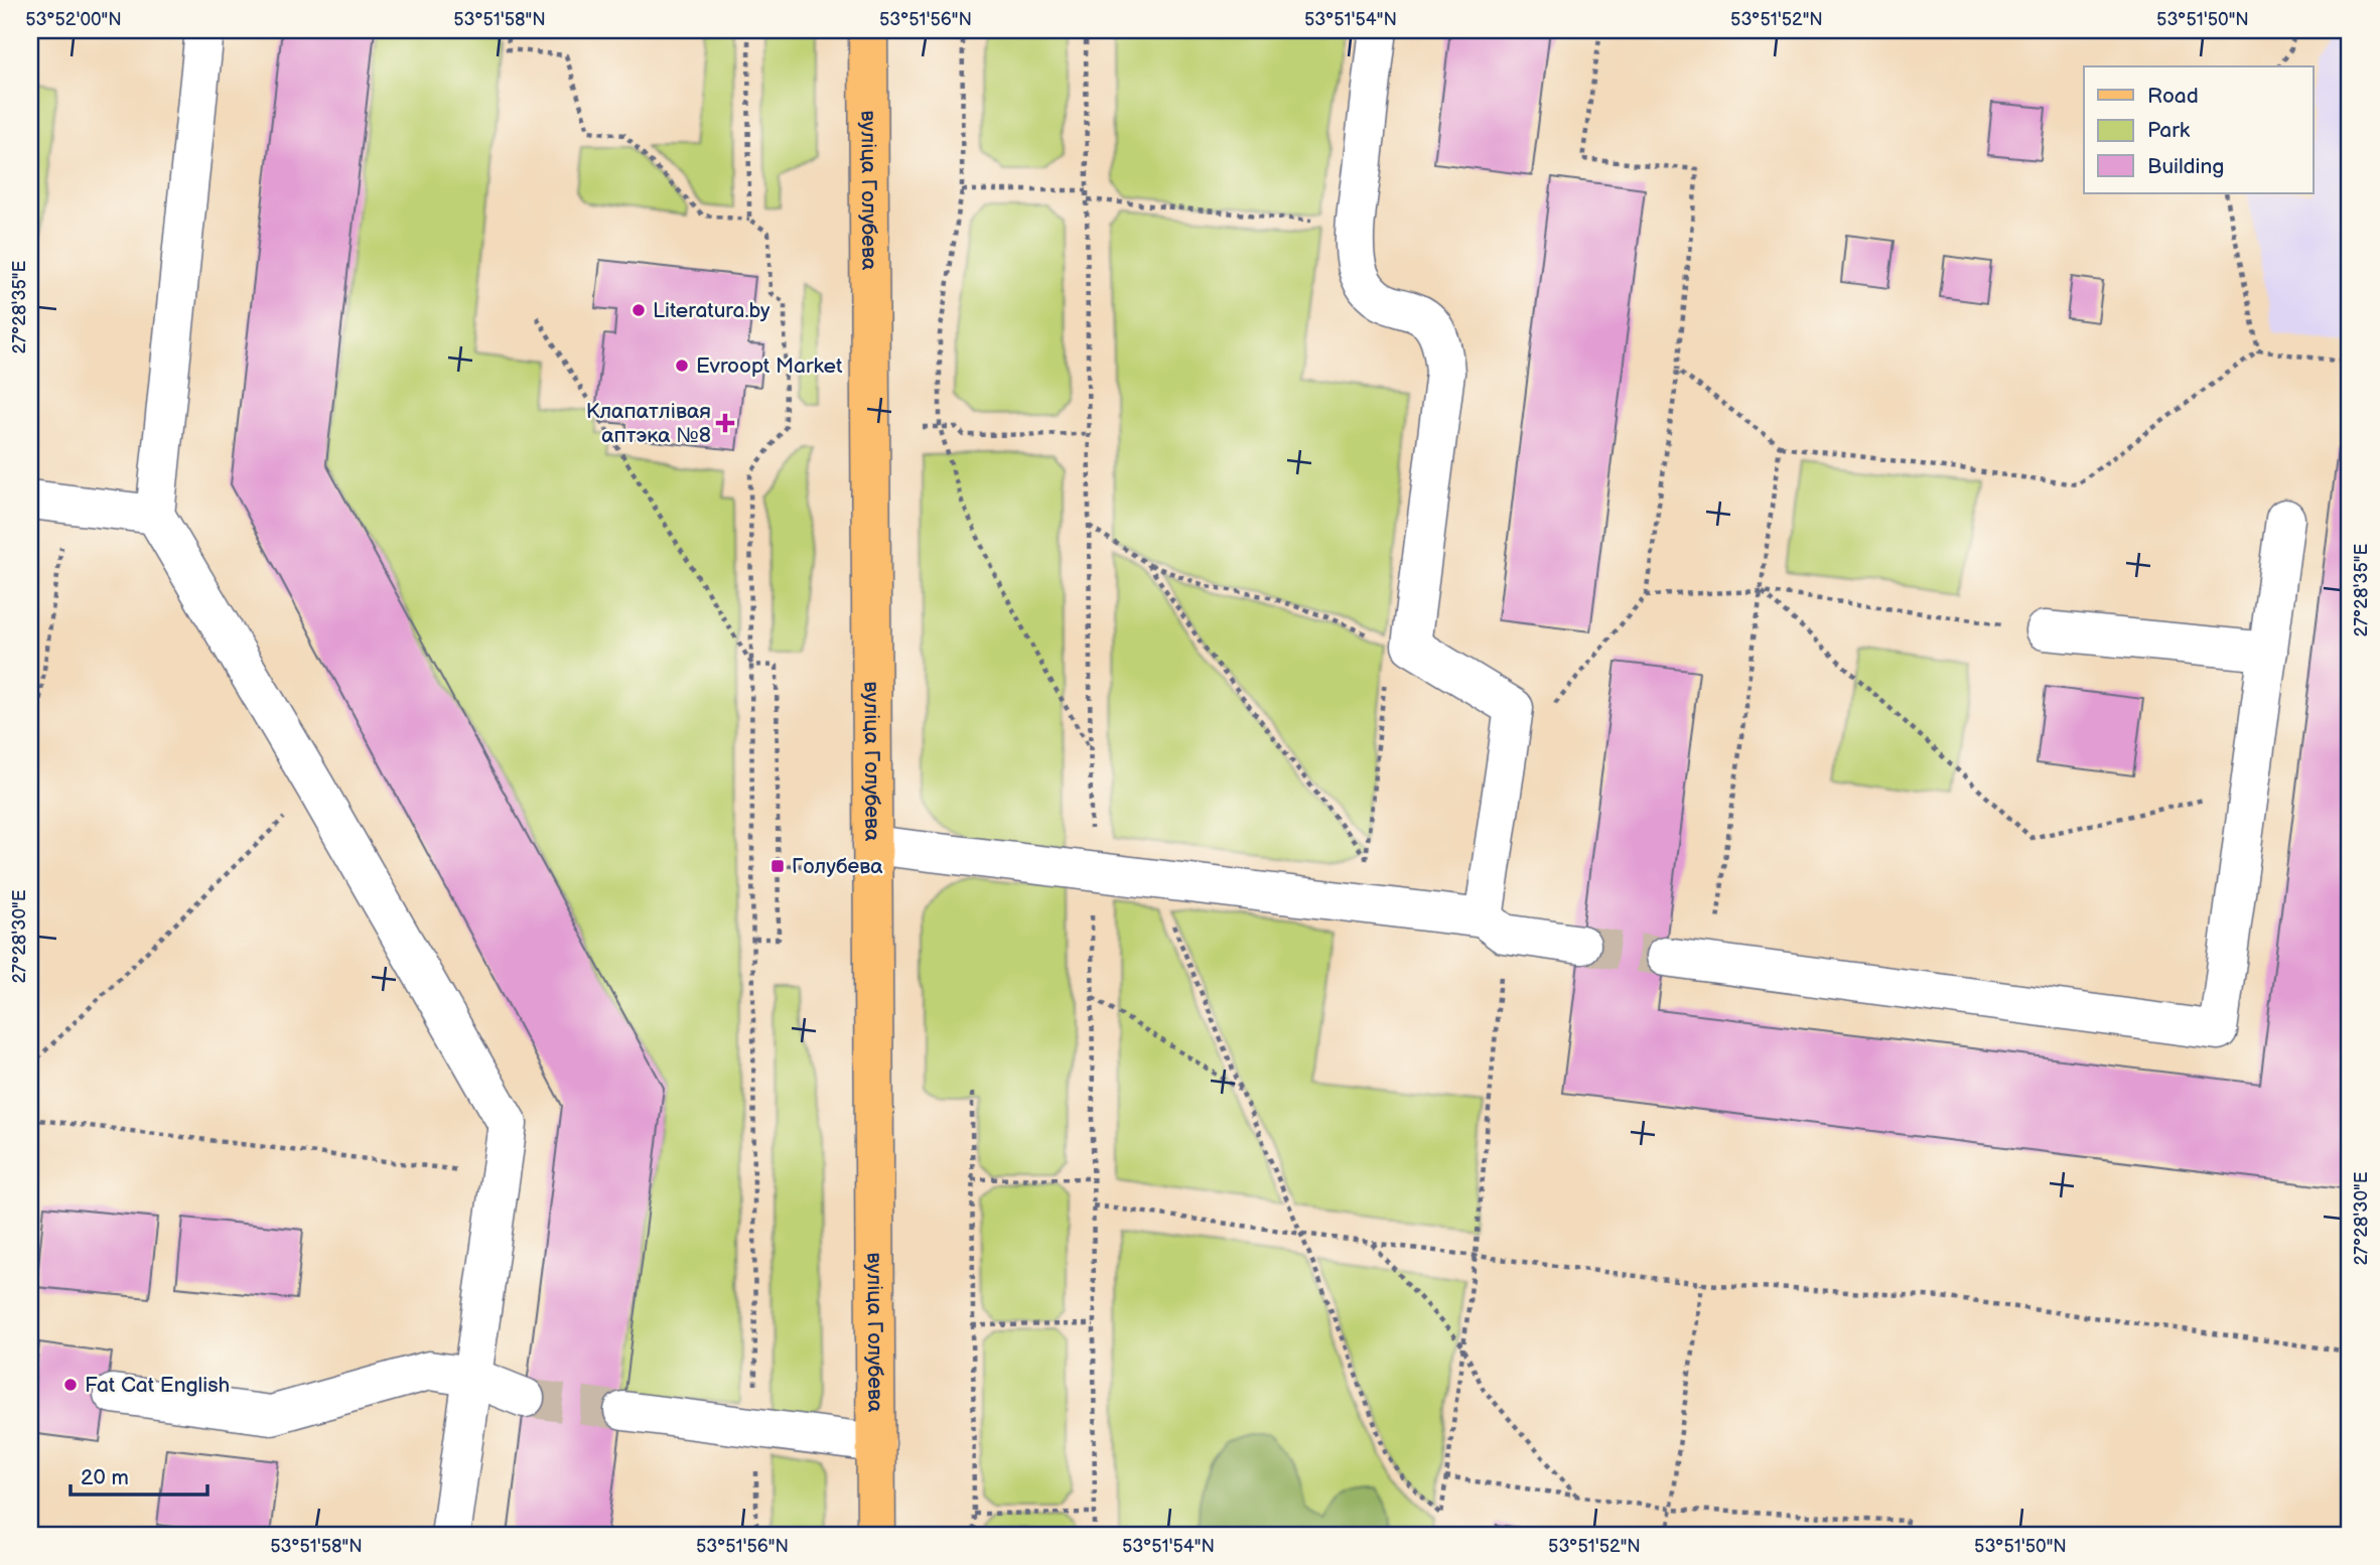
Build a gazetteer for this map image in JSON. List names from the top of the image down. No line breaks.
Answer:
{"streets":{"main road":["вуліца Голубева"]},"places":{"other":["Literatura.by","Evroopt Market","Fat Cat English"],"health":["Клапатлівая аптэка №8"],"transit":["Голубева"]},"legend":["Road","Park","Building"],"scale_bar":"20 m","coordinates":["53°52'00\"N","53°51'58\"N","53°51'56\"N","53°51'54\"N","53°51'52\"N","53°51'50\"N","27°28'35\"E","27°28'30\"E"]}
